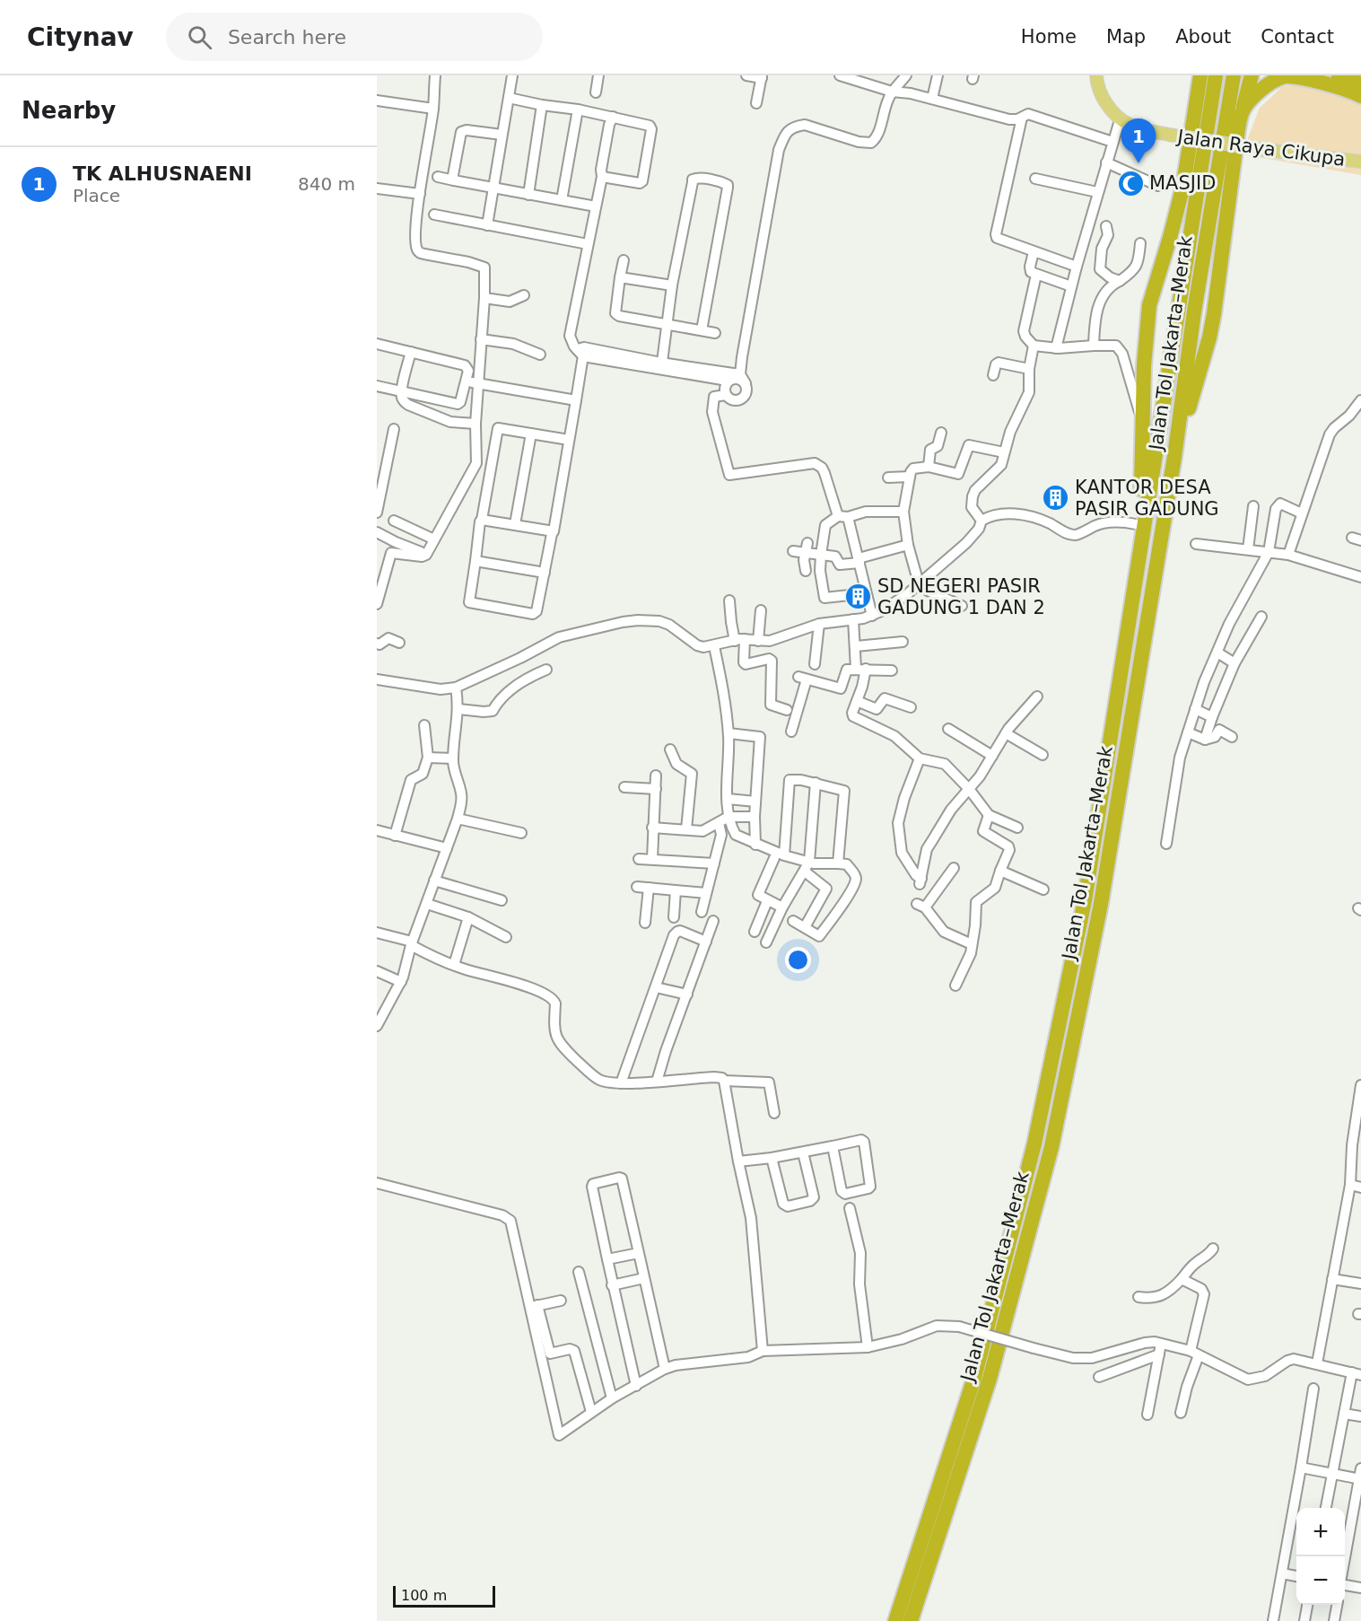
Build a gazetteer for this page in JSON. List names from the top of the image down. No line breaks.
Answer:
{"streets":{"highway":["Jalan Tol Jakarta–Merak"],"main road":["Jalan Raya Cikupa"]},"places":{"mosque":["MASJID"],"building":["KANTOR DESA PASIR GADUNG","SD NEGERI PASIR GADUNG 1 DAN 2"]},"scale_bar":"100 m","page":{"header":"Citynav","search":"Search here","nav":["Home","Map","About","Contact"],"heading":"Nearby","pins":"1","list":[{"mark":"1","name":"TK ALHUSNAENI","note":"Place","value":"840 m"}],"map_buttons":["+","−"],"scale":"100 m"}}
